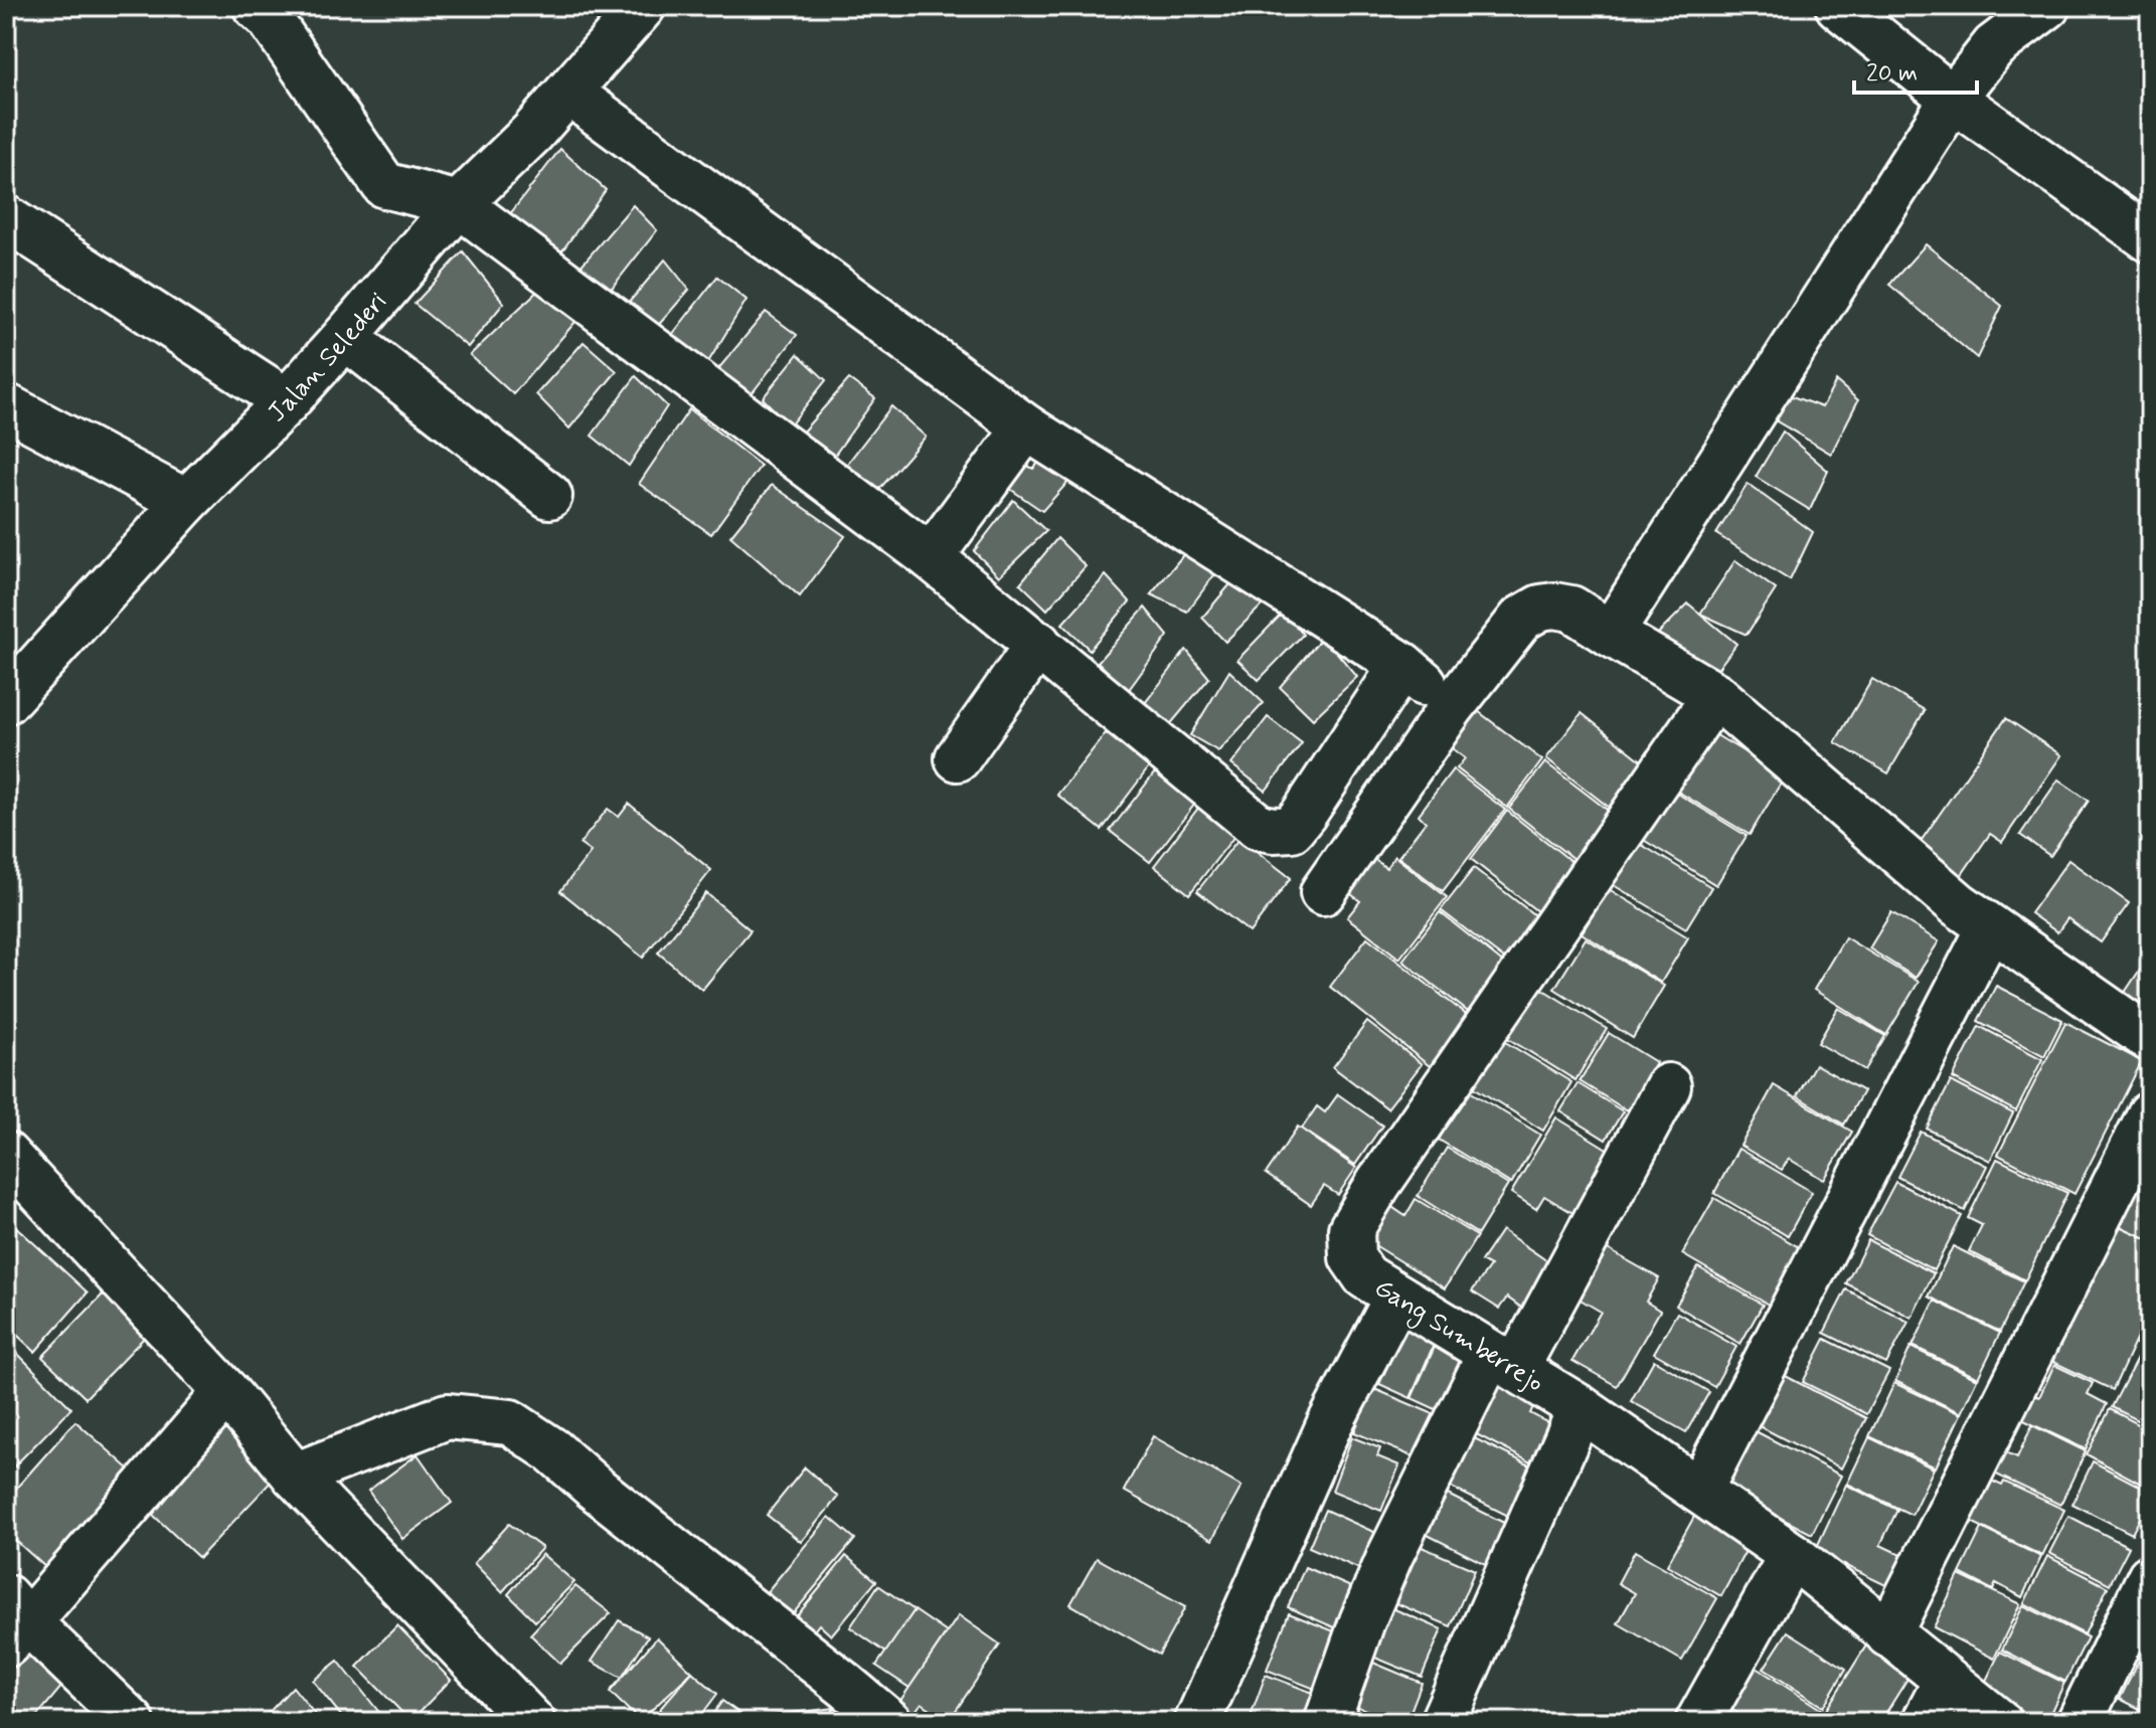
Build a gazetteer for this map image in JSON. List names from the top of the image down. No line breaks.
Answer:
{"streets":{"street":["Jalan Selederi","Gang Sumberrejo"]},"scale_bar":"20 m"}
